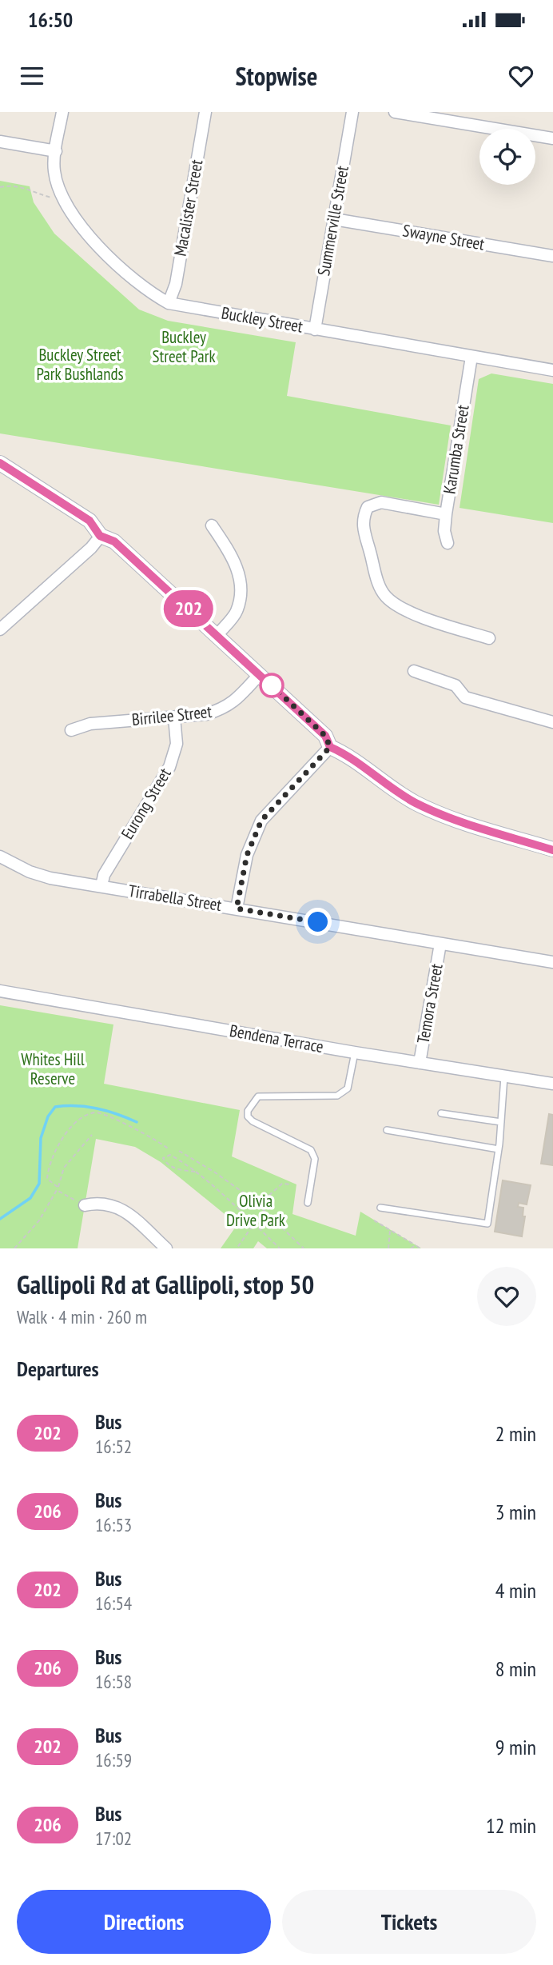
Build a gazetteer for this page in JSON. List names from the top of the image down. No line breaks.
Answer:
{"streets":{"street":["Macalister Street","Summerville Street","Swayne Street","Buckley Street","Karumba Street","Birrilee Street","Eurong Street","Tirrabella Street","Temora Street","Bendena Terrace"]},"crossings":[["Macalister Street","Buckley Street"],["Summerville Street","Swayne Street"],["Summerville Street","Buckley Street"],["Buckley Street","Karumba Street"],["Birrilee Street","Eurong Street"],["Eurong Street","Tirrabella Street"],["Tirrabella Street","Temora Street"],["Temora Street","Bendena Terrace"]],"parks":["Buckley Street Park","Buckley Street Park Bushlands","Whites Hill Reserve","Olivia Drive Park"],"lines":["bus line 202"],"page":{"status":"16:50","header":"Stopwise","on_map":"202","heading":[["Gallipoli Rd at Gallipoli, stop 50","Walk · 4 min · 260 m"],"Departures"],"list":[{"mark":"202","name":"Bus","note":"16:52","value":"2 min"},{"mark":"206","name":"Bus","note":"16:53","value":"3 min"},{"mark":"202","name":"Bus","note":"16:54","value":"4 min"},{"mark":"206","name":"Bus","note":"16:58","value":"8 min"},{"mark":"202","name":"Bus","note":"16:59","value":"9 min"},{"mark":"206","name":"Bus","note":"17:02","value":"12 min"}],"buttons":["Directions","Tickets"]}}
